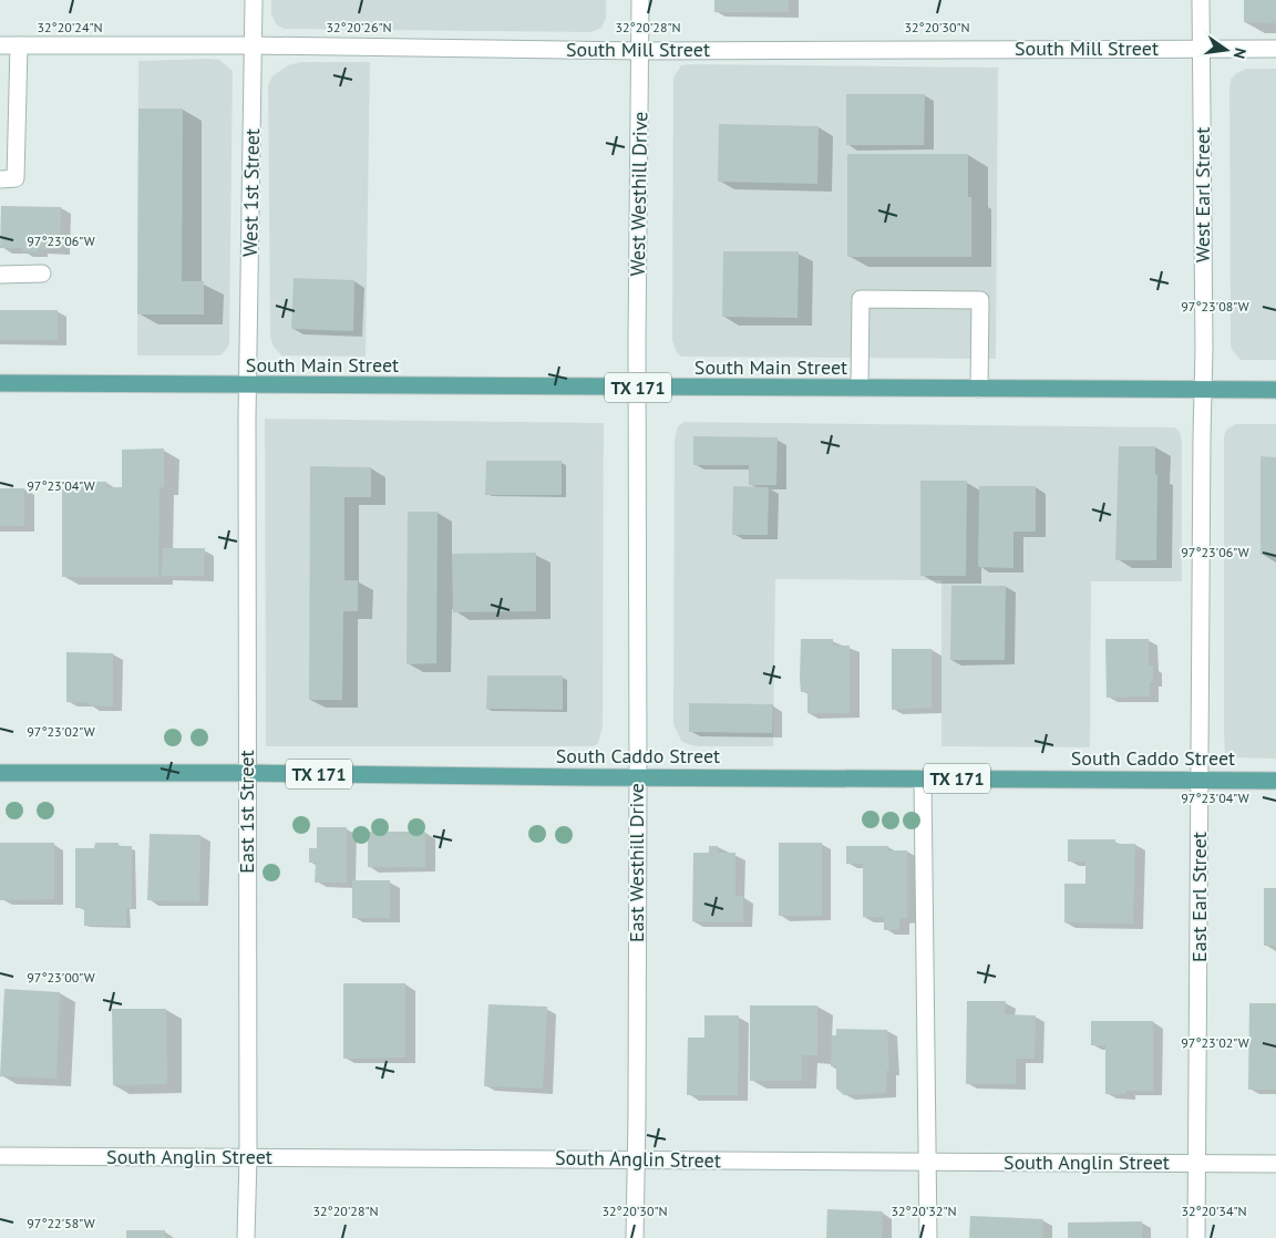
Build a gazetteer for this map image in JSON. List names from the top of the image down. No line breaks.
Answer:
{"streets":{"main road":["South Main Street","TX 171","South Caddo Street"],"street":["South Mill Street","West 1st Street","West Westhill Drive","West Earl Street","East 1st Street","East Westhill Drive","East Earl Street","South Anglin Street"]},"crossings":[["South Mill Street","West 1st Street"],["South Mill Street","West Westhill Drive"],["South Mill Street","West Earl Street"],["West 1st Street","South Main Street"],["West 1st Street","East 1st Street"],["West Westhill Drive","South Main Street"],["West Westhill Drive","East Westhill Drive"],["West Earl Street","South Main Street"],["West Earl Street","East Earl Street"],["South Main Street","East 1st Street"],["South Main Street","East Westhill Drive"],["South Main Street","East Earl Street"],["South Caddo Street","East 1st Street"],["South Caddo Street","East Westhill Drive"],["South Caddo Street","East Earl Street"],["East 1st Street","South Anglin Street"],["East Westhill Drive","South Anglin Street"],["East Earl Street","South Anglin Street"]],"north":"right","coordinates":["32°20'24\"N","32°20'26\"N","32°20'28\"N","32°20'30\"N","97°23'06\"W","97°23'08\"W","97°23'04\"W","97°23'02\"W","97°23'00\"W","32°20'32\"N","32°20'34\"N","97°22'58\"W"]}
